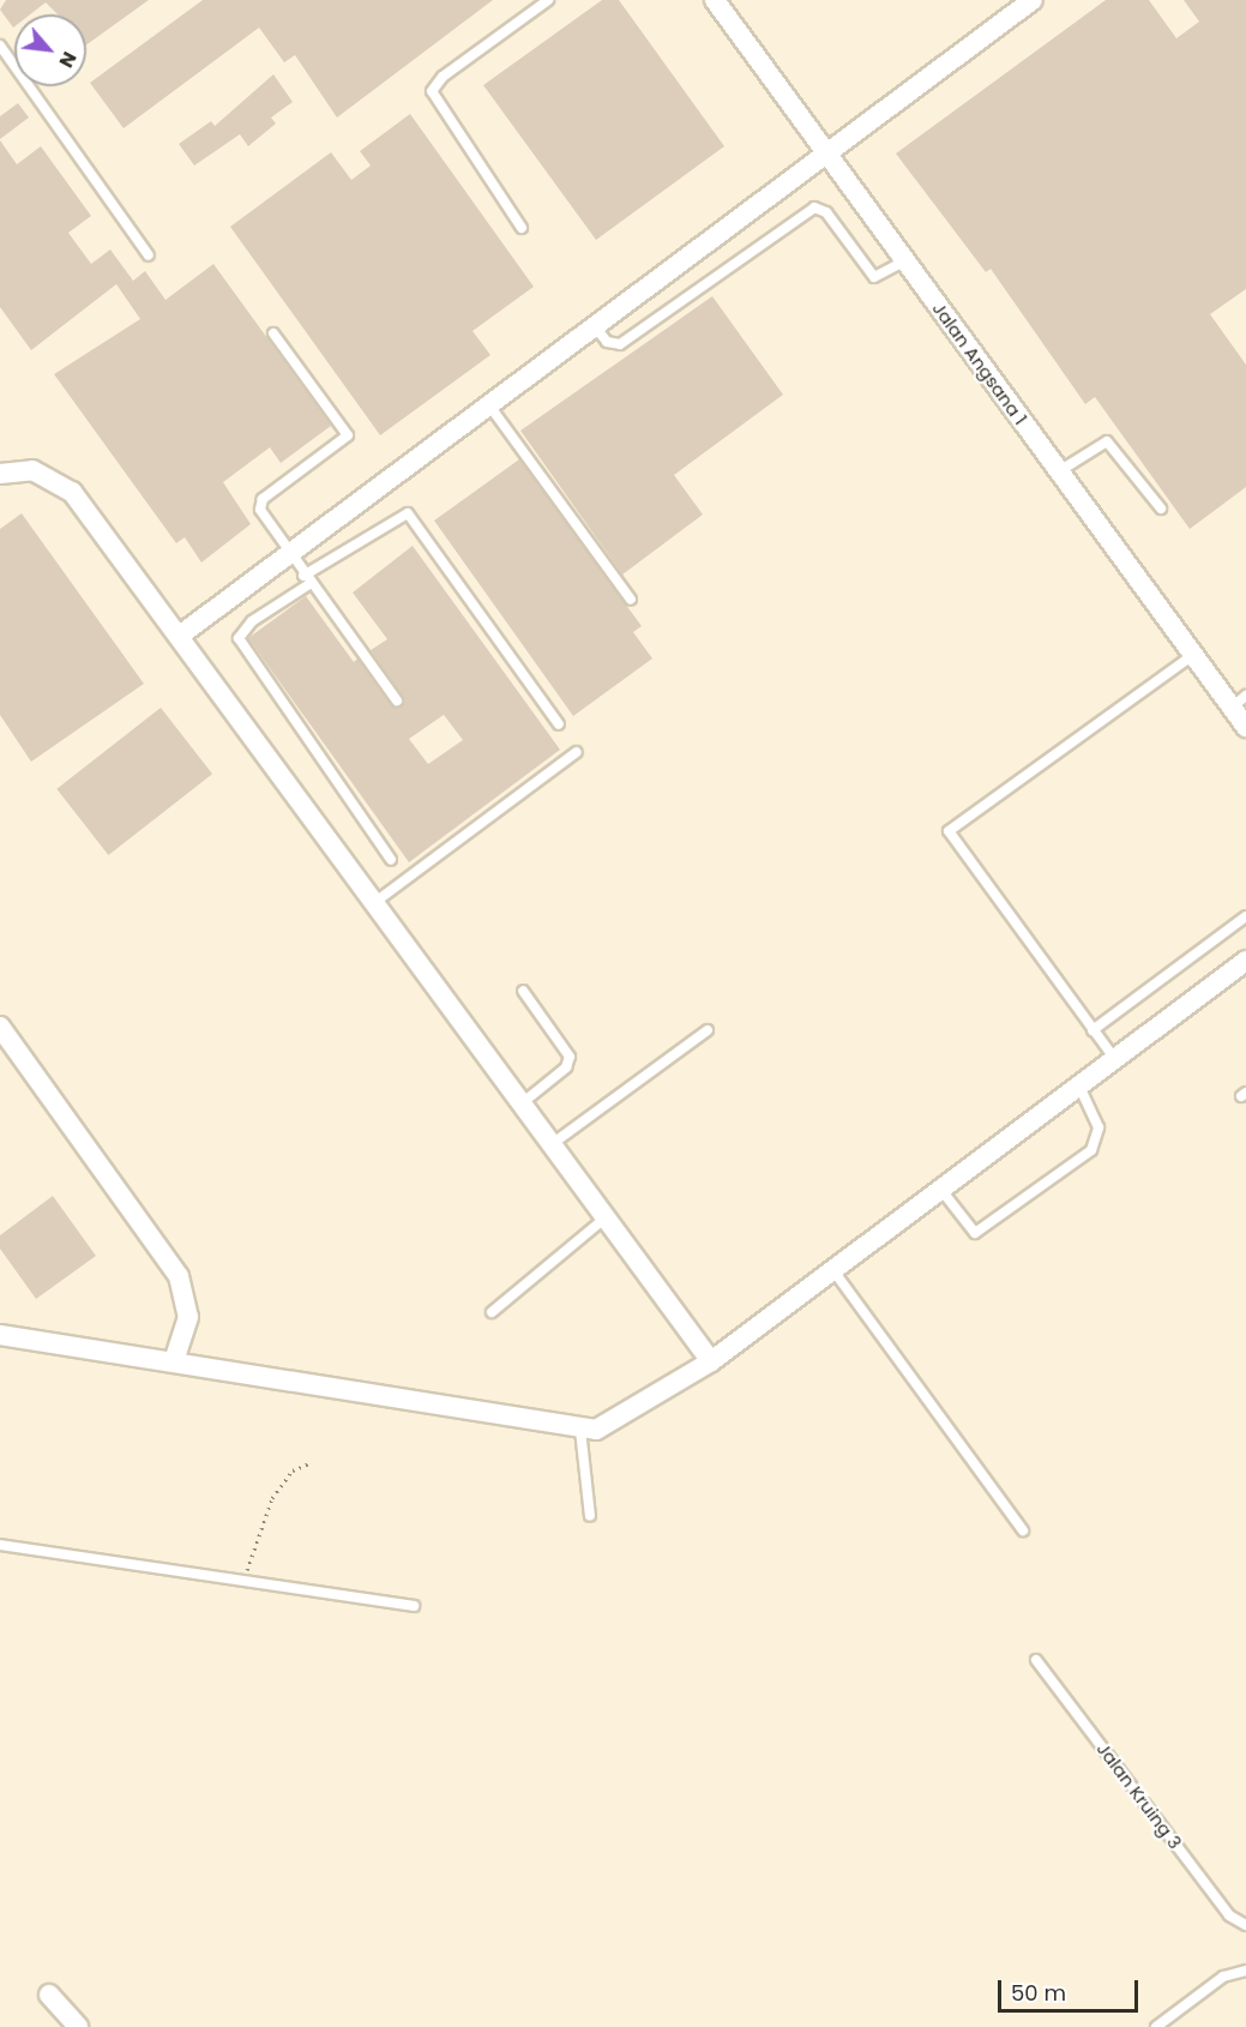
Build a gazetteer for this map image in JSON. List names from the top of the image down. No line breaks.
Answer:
{"streets":{"street":["Jalan Angsana 1"],"lane":["Jalan Kruing 3"]},"scale_bar":"50 m","north":"bottom right"}
